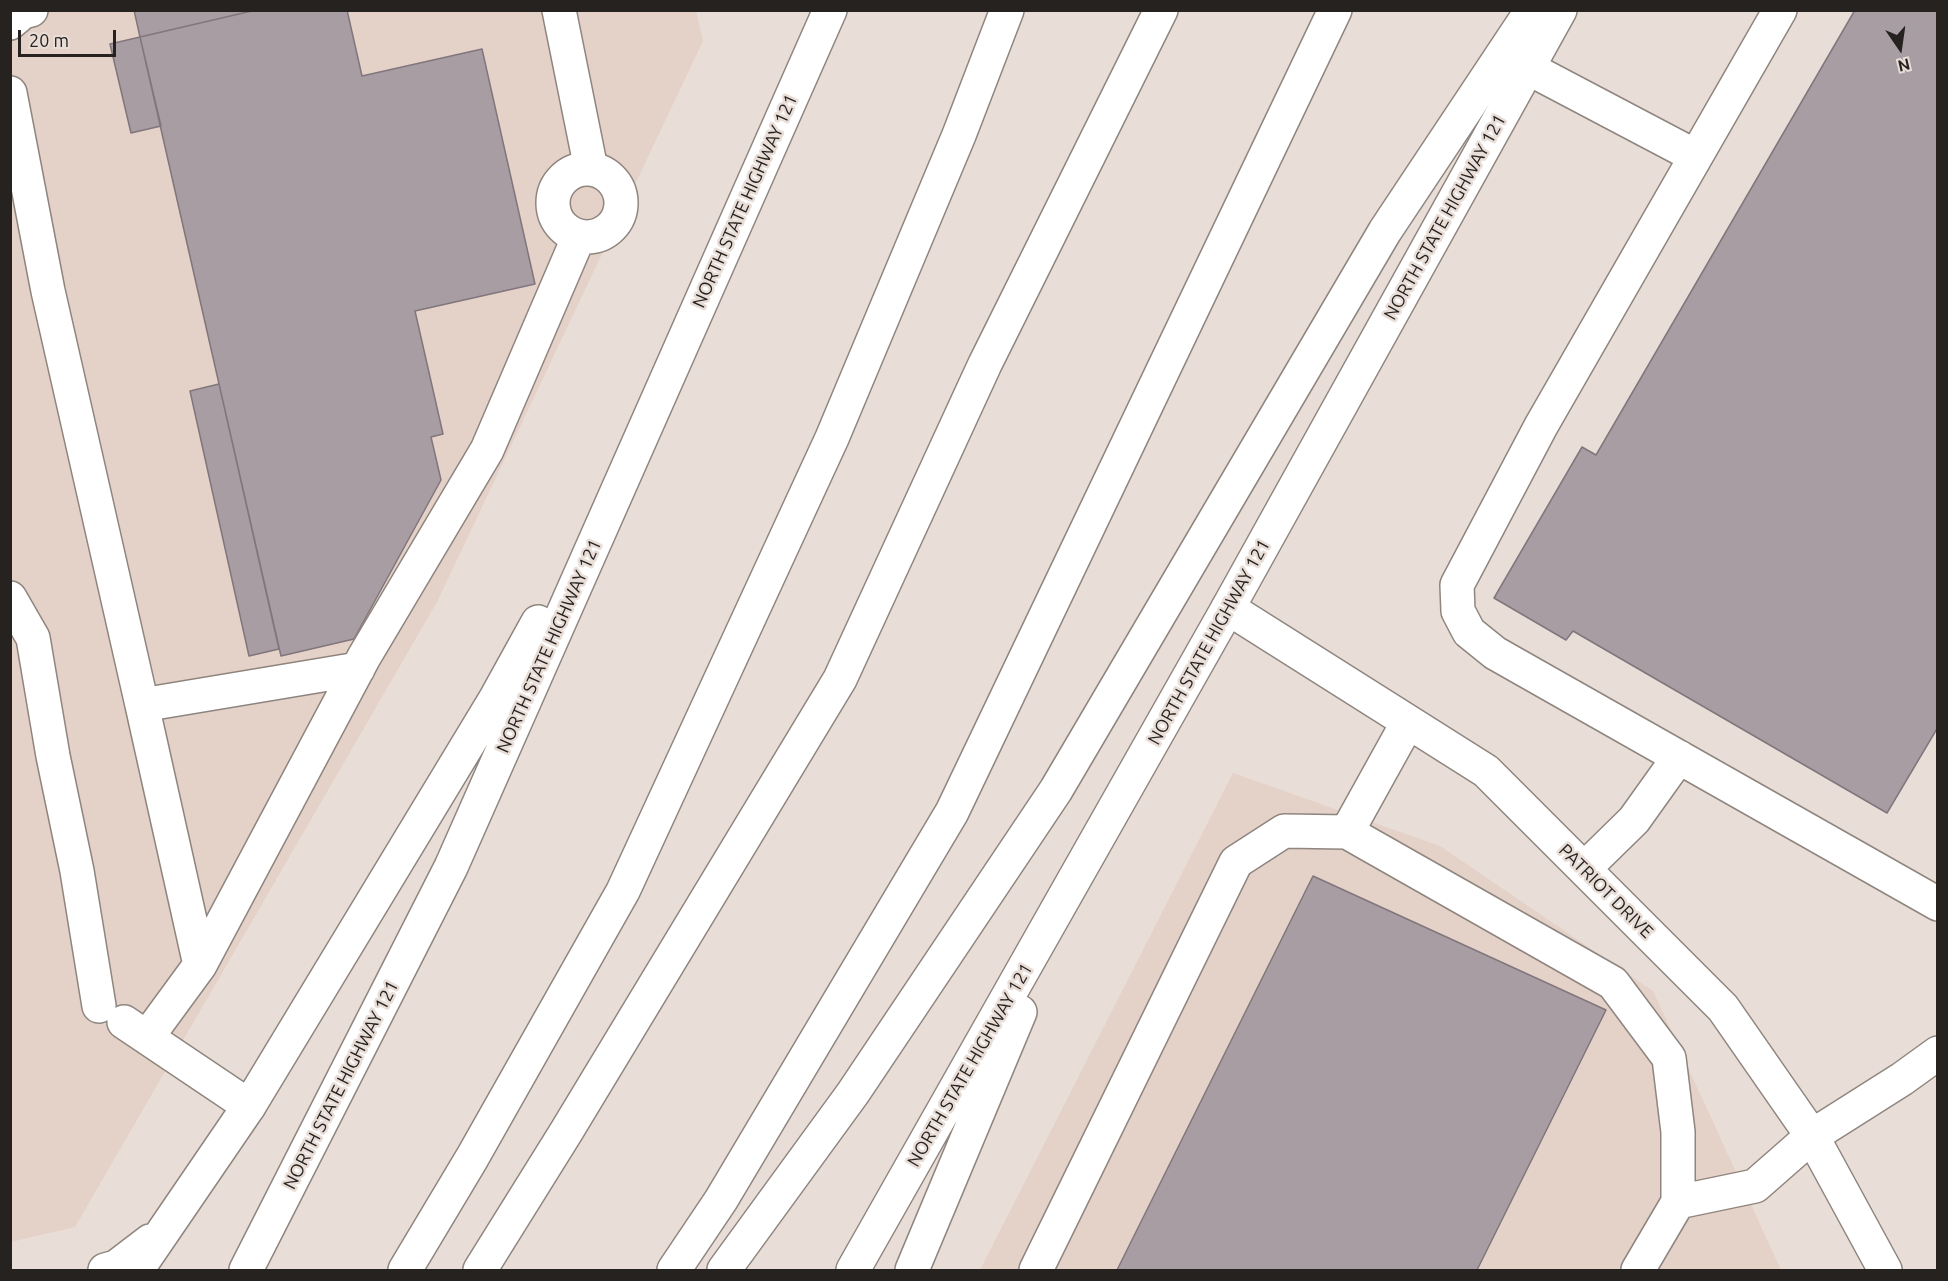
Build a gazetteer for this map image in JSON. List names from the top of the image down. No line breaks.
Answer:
{"streets":{"main road":["NORTH STATE HIGHWAY 121","PATRIOT DRIVE"]},"crossings":[["NORTH STATE HIGHWAY 121","PATRIOT DRIVE"]],"scale_bar":"20 m","north":"bottom"}
